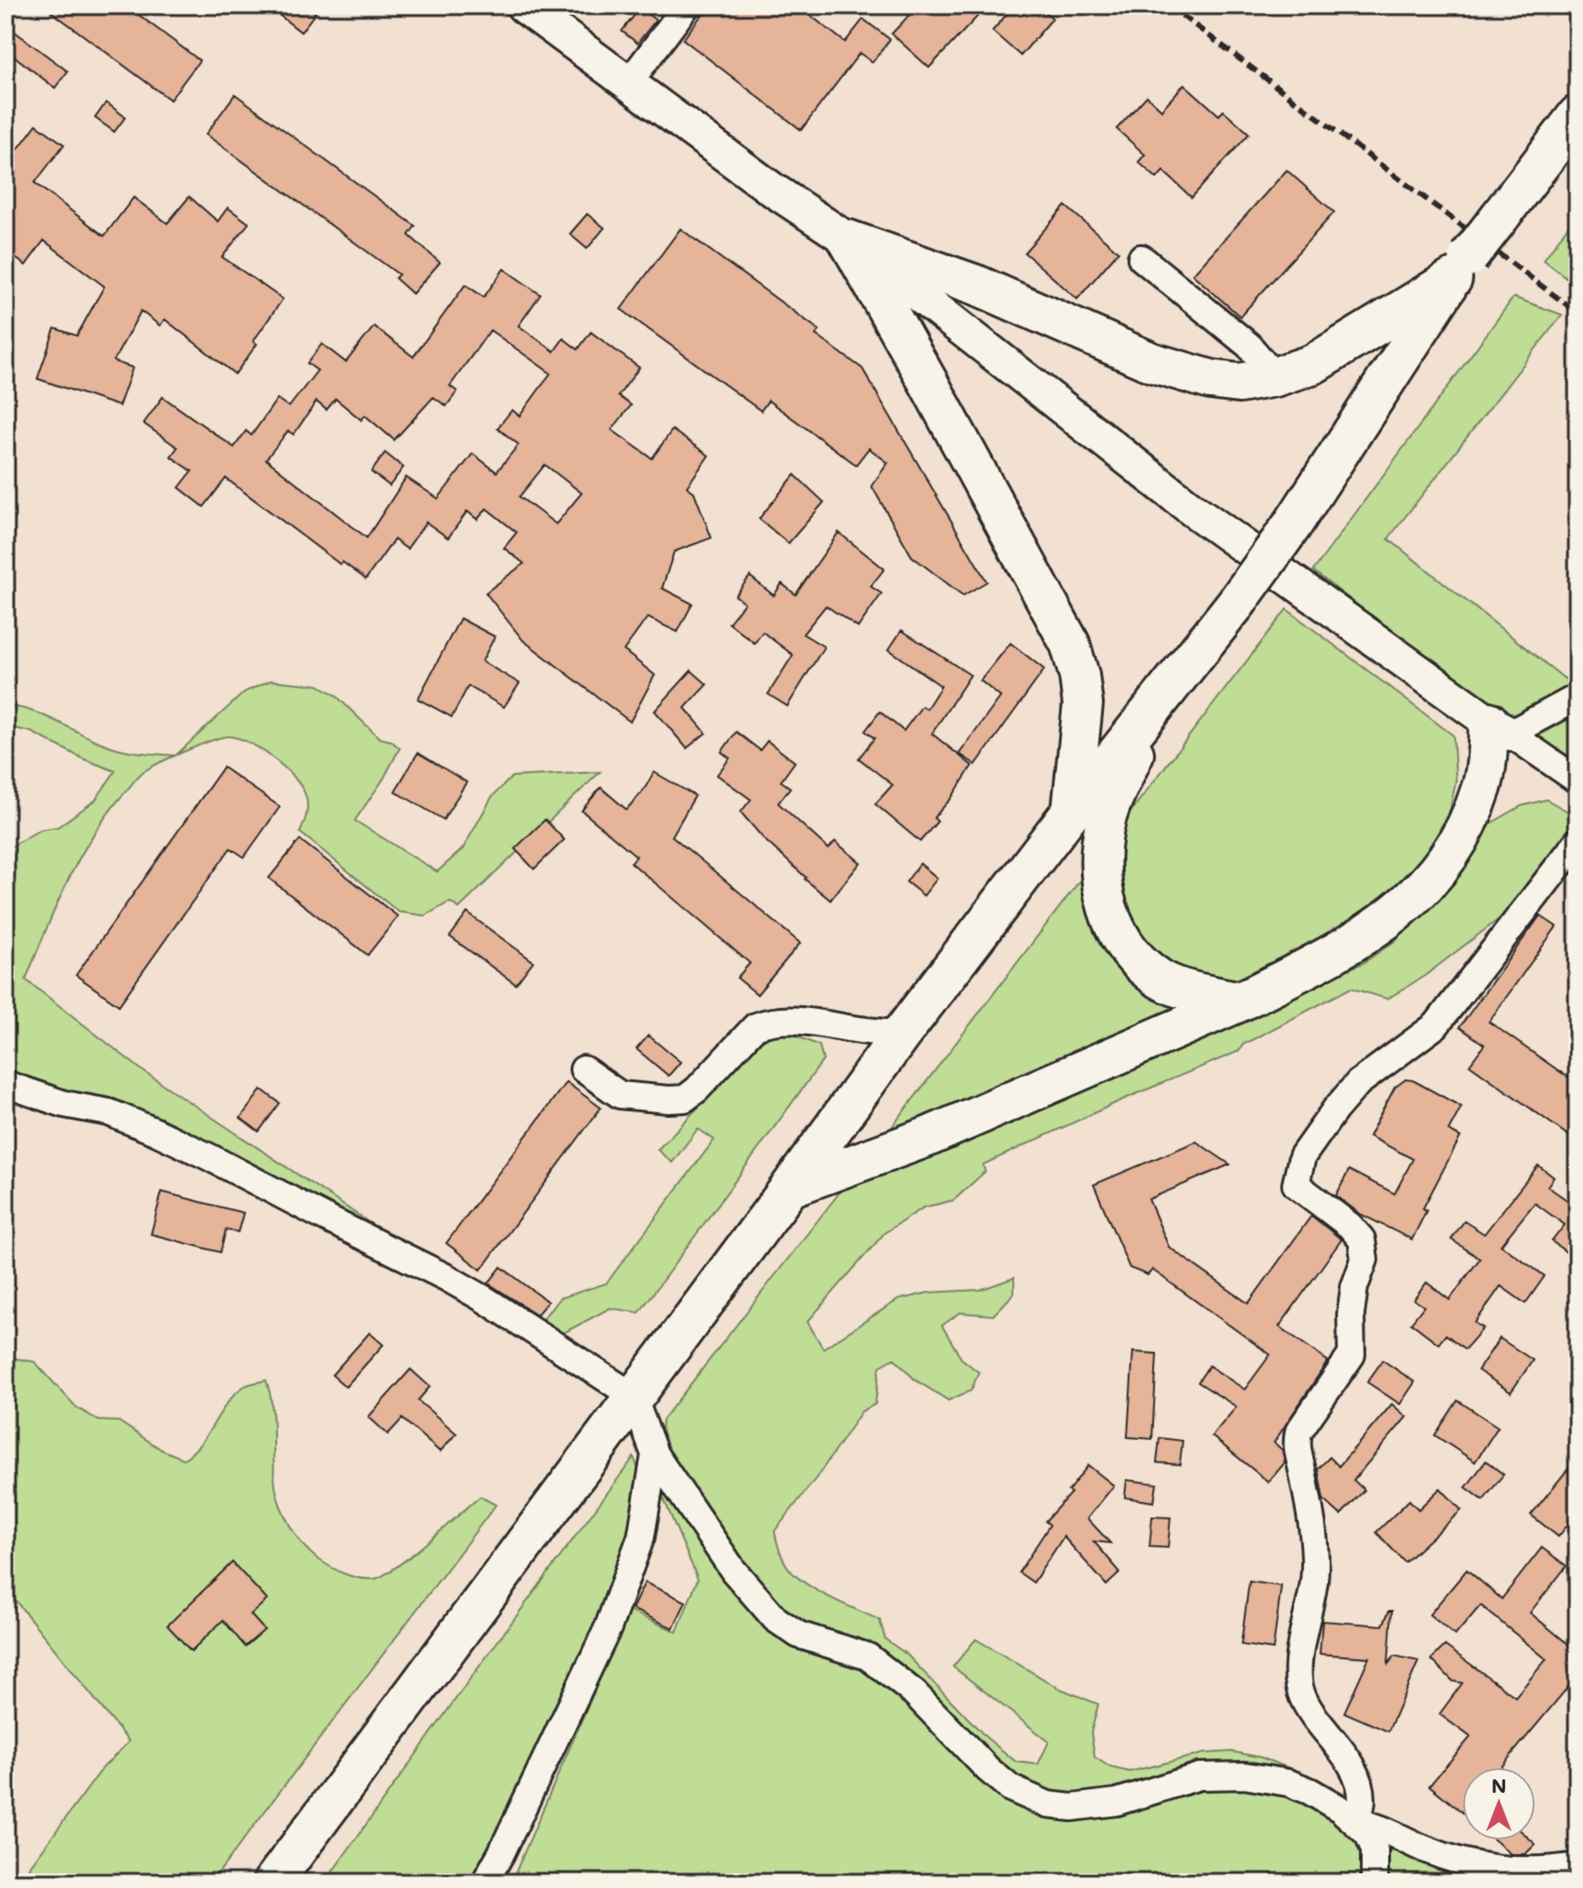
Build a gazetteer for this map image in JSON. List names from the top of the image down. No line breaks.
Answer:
{"north":"top"}
